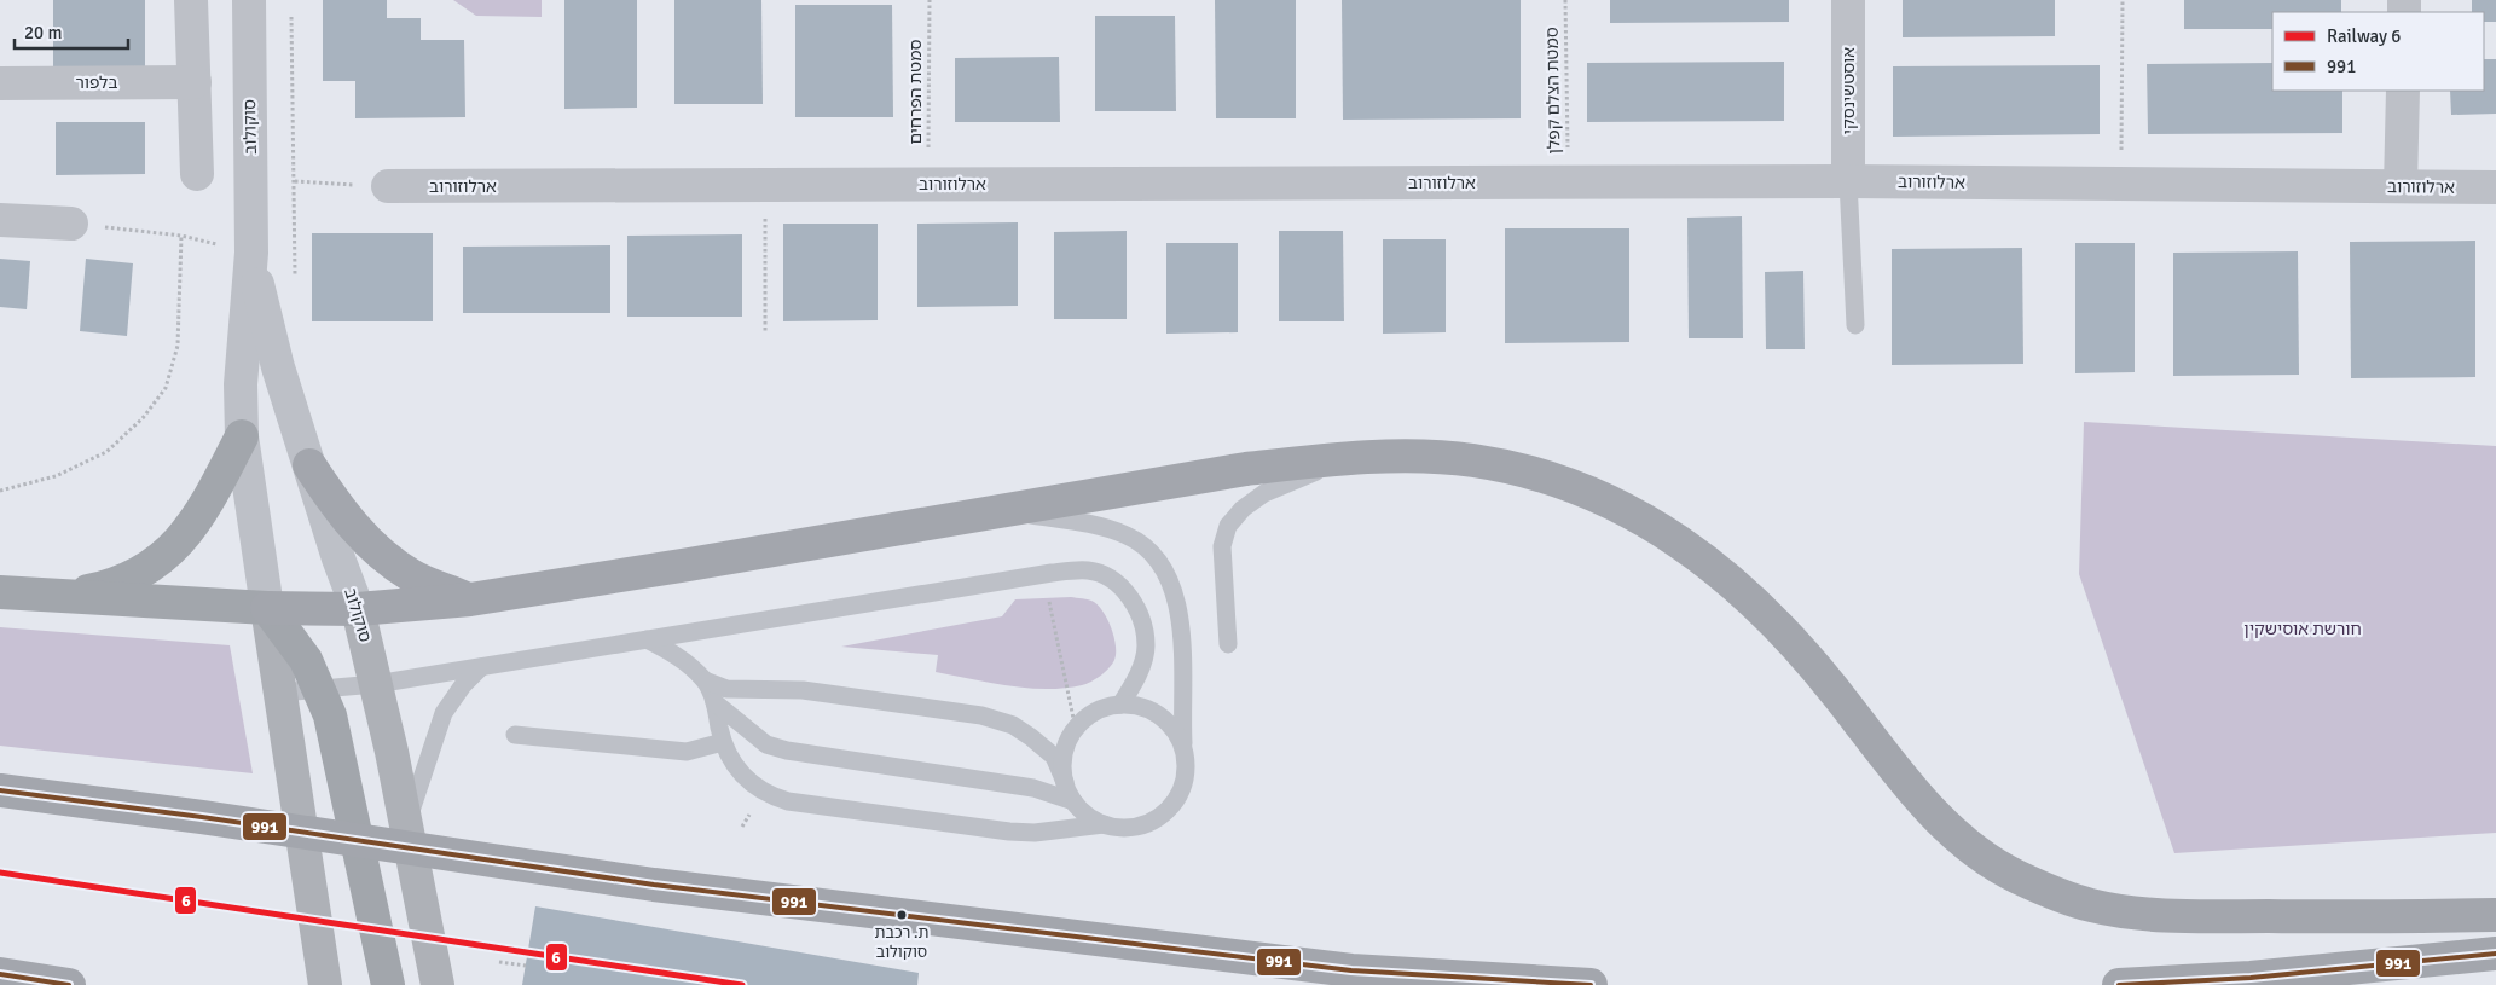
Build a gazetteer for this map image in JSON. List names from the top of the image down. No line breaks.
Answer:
{"streets":{"main road":["סוקולוב"],"street":["בלפור","אוסטשינסקי","ארלוזורוב"],"path":["סמטת הצלם קפלן","סמטת הפרחים"]},"crossings":[["סמטת הצלם קפלן","ארלוזורוב"],["אוסטשינסקי","ארלוזורוב"],["סמטת הפרחים","ארלוזורוב"]],"parks":["חורשת אוסישקין"],"places":["ת. רכבת סוקולוב"],"lines":["transit line 991","rail line 6"],"legend":["Railway 6","991"],"scale_bar":"20 m"}
